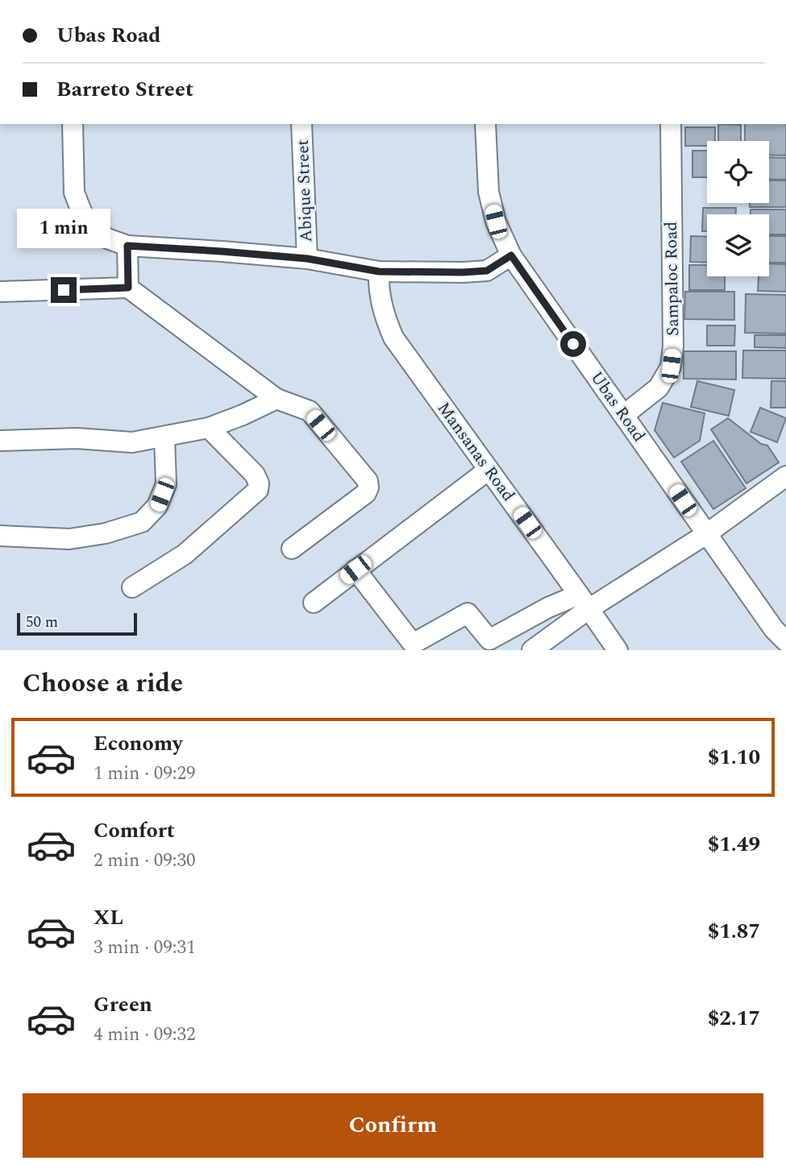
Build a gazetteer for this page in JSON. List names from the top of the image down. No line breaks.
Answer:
{"streets":{"street":["Abique Street","Sampaloc Road","Ubas Road","Mansanas Road"]},"crossings":[["Sampaloc Road","Ubas Road"]],"scale_bar":"50 m","page":{"banner":["Ubas Road","Barreto Street"],"bubble":"1 min","scale":"50 m","heading":"Choose a ride","list":[{"name":"Economy","note":"1 min · 09:29","value":"$1.10"},{"name":"Comfort","note":"2 min · 09:30","value":"$1.49"},{"name":"XL","note":"3 min · 09:31","value":"$1.87"},{"name":"Green","note":"4 min · 09:32","value":"$2.17"}],"buttons":"Confirm"}}
